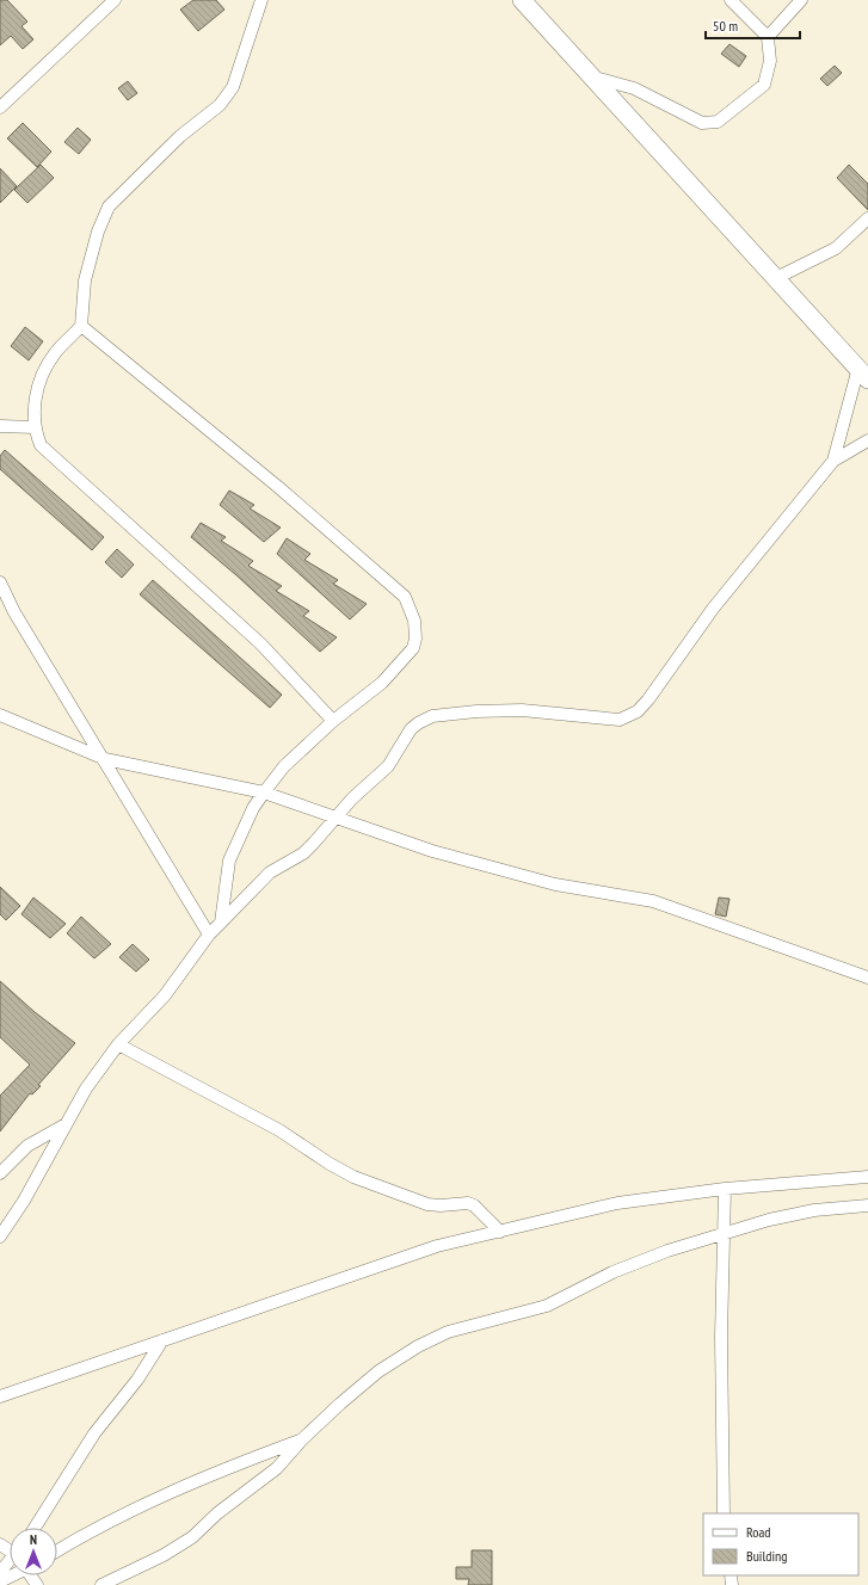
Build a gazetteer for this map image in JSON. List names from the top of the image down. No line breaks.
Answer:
{"legend":["Road","Building"],"scale_bar":"50 m","north":"top"}
